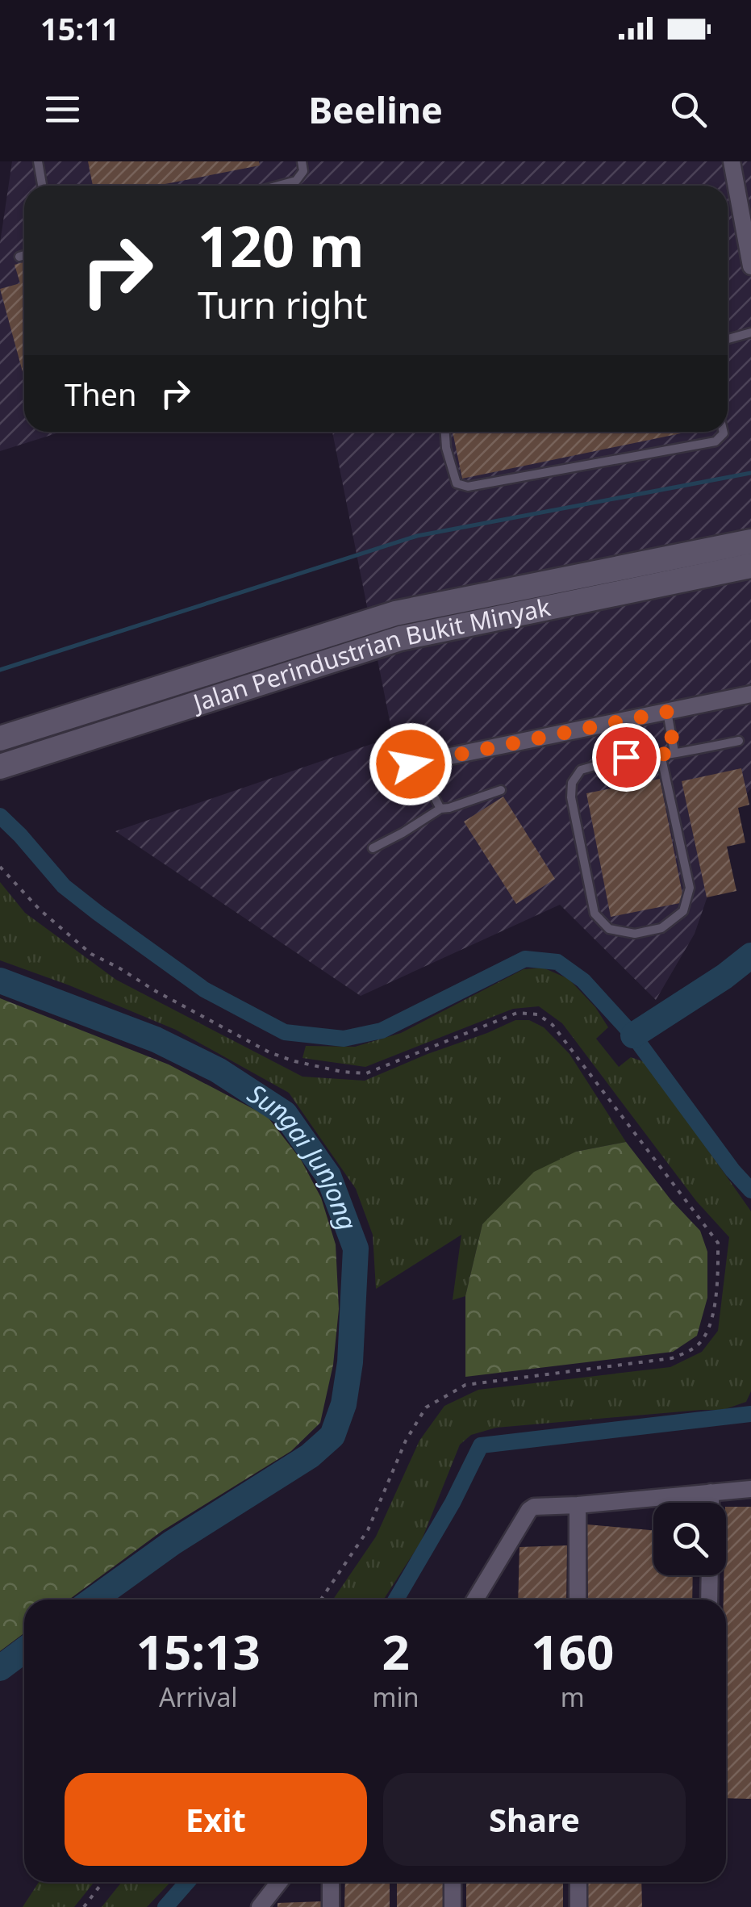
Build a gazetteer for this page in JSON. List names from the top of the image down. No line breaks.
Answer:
{"streets":{"main road":["Jalan Perindustrian Bukit Minyak"]},"water":["Sungai Junjong"],"page":{"status":"15:11","header":"Beeline","turn":["120 m","Turn right"],"then":"Then","eta":["15:13","Arrival","2","min","160","m"],"buttons":["Exit","Share"]}}
